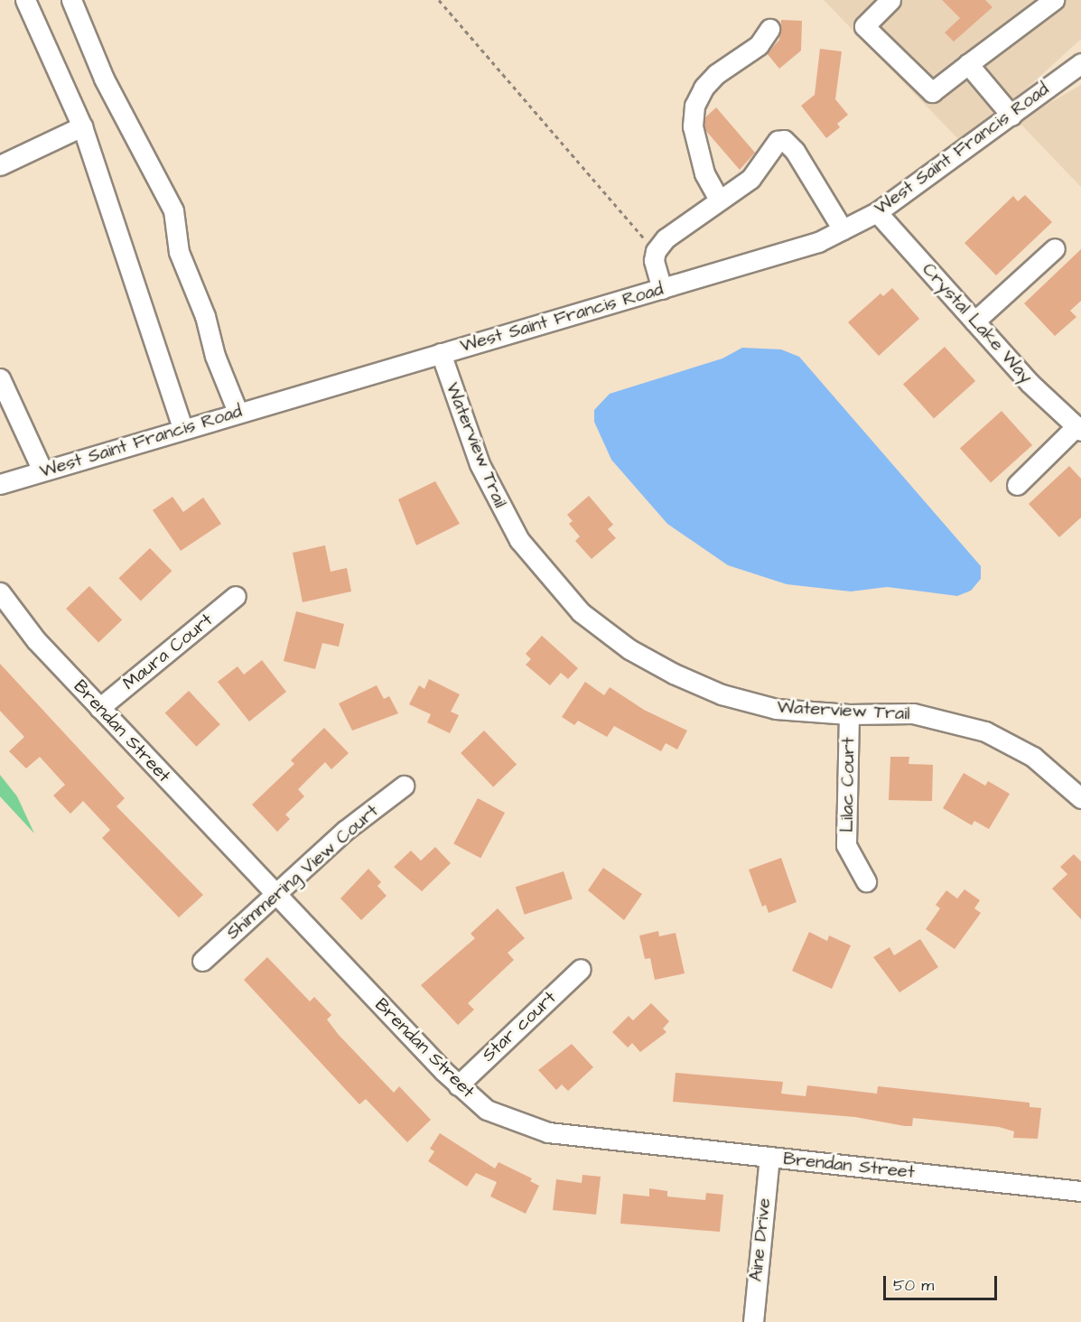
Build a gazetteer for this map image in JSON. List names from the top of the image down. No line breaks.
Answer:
{"streets":{"street":["West Saint Francis Road","Crystal Lake Way","Waterview Trail","Maura Court","Brendan Street","Lilac Court","Shimmering View Court","Star court","Aine Drive"]},"crossings":[["West Saint Francis Road","Crystal Lake Way"],["West Saint Francis Road","Waterview Trail"],["Waterview Trail","Lilac Court"],["Maura Court","Brendan Street"],["Brendan Street","Shimmering View Court"],["Brendan Street","Star court"],["Brendan Street","Aine Drive"]],"scale_bar":"50 m"}
